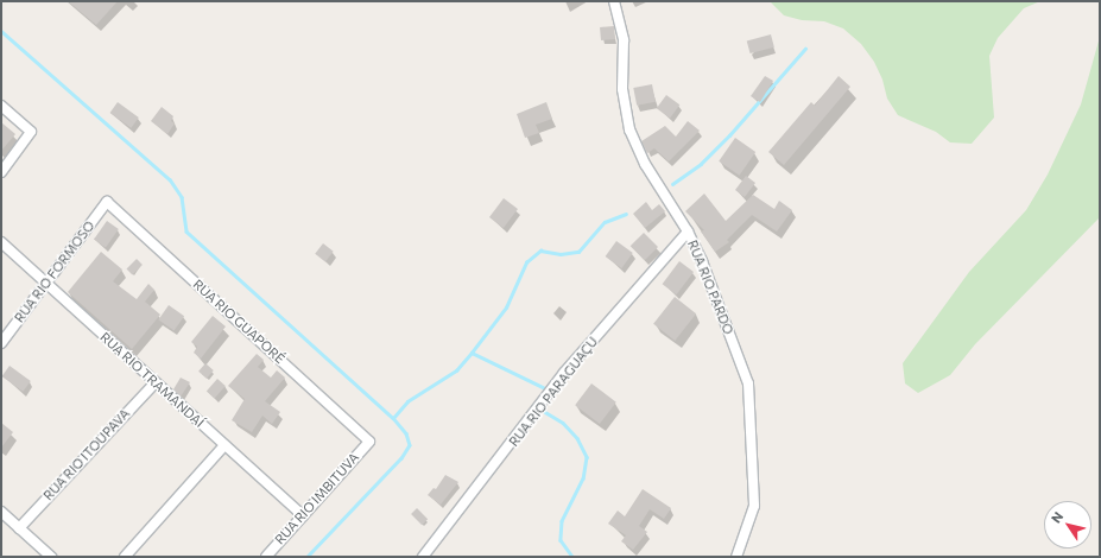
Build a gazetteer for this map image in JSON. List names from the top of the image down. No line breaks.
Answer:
{"streets":{"street":["RUA RIO FORMOSO","RUA RIO PARDO","RUA RIO GUAPORÉ","RUA RIO TRAMANDAÍ","RUA RIO PARAGUAÇU","RUA RIO ITOUPAVA","RUA RIO IMBITUVA"]},"crossings":[["RUA RIO FORMOSO","RUA RIO GUAPORÉ"],["RUA RIO FORMOSO","RUA RIO TRAMANDAÍ"],["RUA RIO PARDO","RUA RIO PARAGUAÇU"],["RUA RIO GUAPORÉ","RUA RIO IMBITUVA"],["RUA RIO TRAMANDAÍ","RUA RIO ITOUPAVA"],["RUA RIO TRAMANDAÍ","RUA RIO IMBITUVA"]],"north":"top left"}
